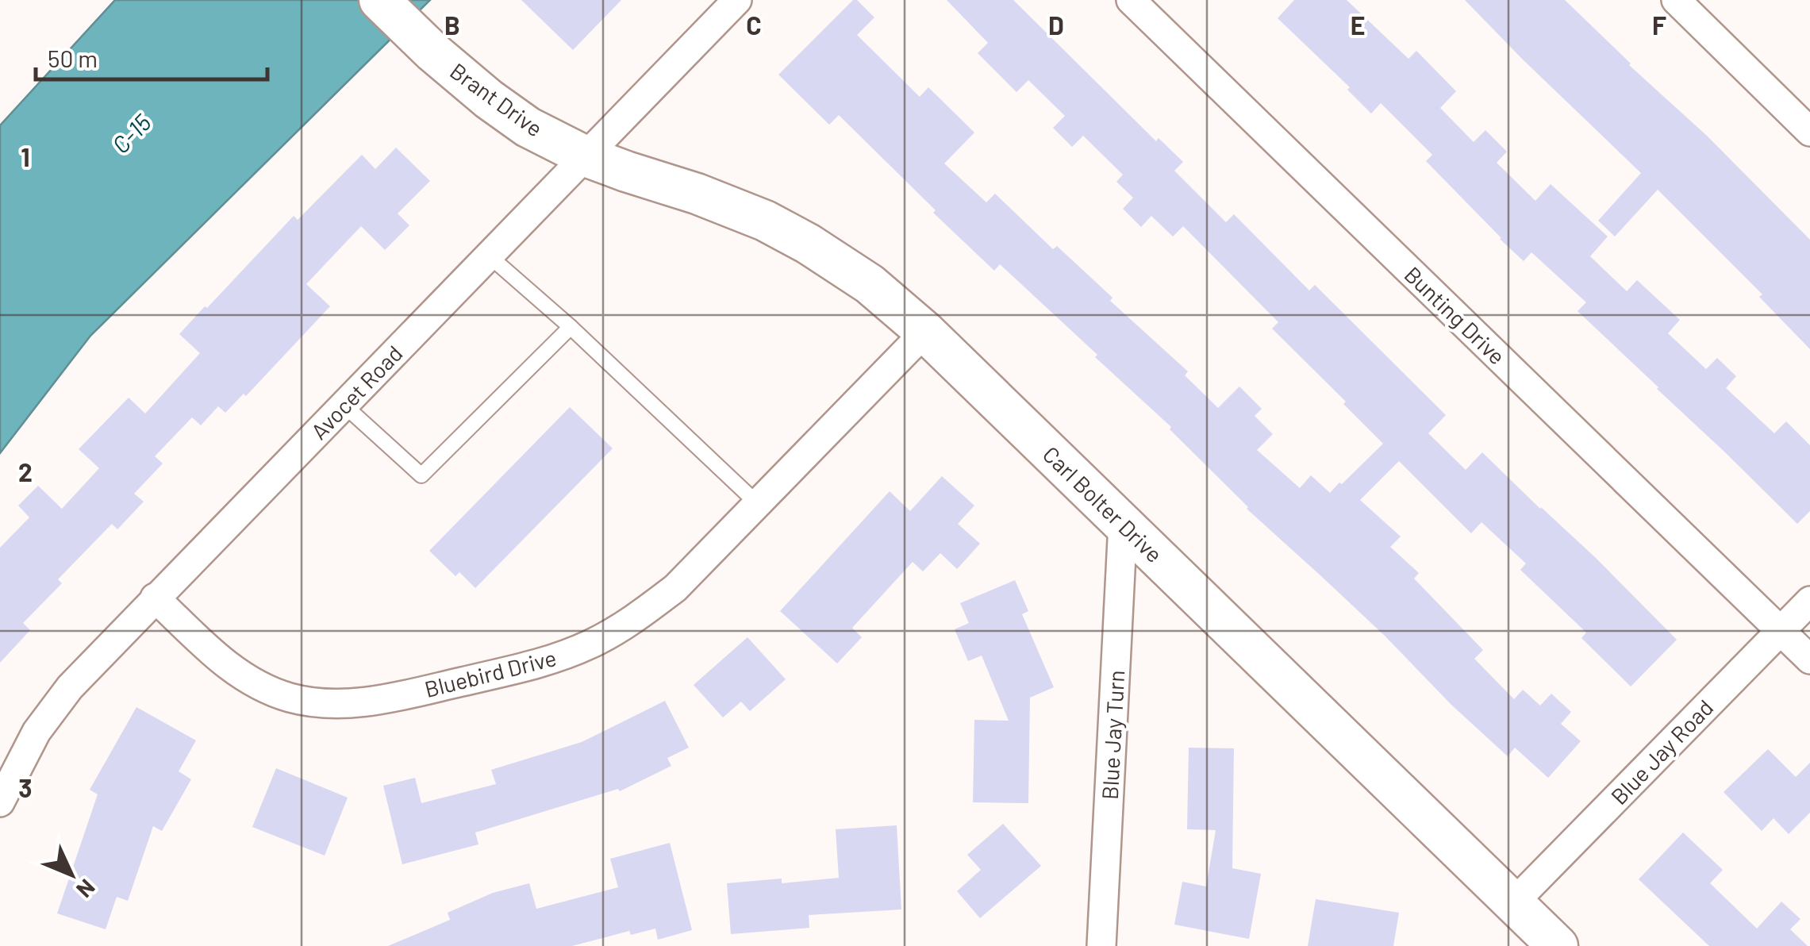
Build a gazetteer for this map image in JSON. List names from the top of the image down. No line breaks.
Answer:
{"streets":{"street":["Brant Drive","Bunting Drive","Avocet Road","Carl Bolter Drive","Bluebird Drive","Blue Jay Turn","Blue Jay Road"]},"crossings":[["Brant Drive","Avocet Road"],["Brant Drive","Carl Bolter Drive"],["Bunting Drive","Blue Jay Road"],["Avocet Road","Carl Bolter Drive"],["Avocet Road","Bluebird Drive"],["Carl Bolter Drive","Bluebird Drive"],["Carl Bolter Drive","Blue Jay Turn"],["Carl Bolter Drive","Blue Jay Road"]],"water":["C-15"],"scale_bar":"50 m","north":"bottom right","grid":{"columns":["B","C","D","E","F"],"rows":["1","2","3"]}}
